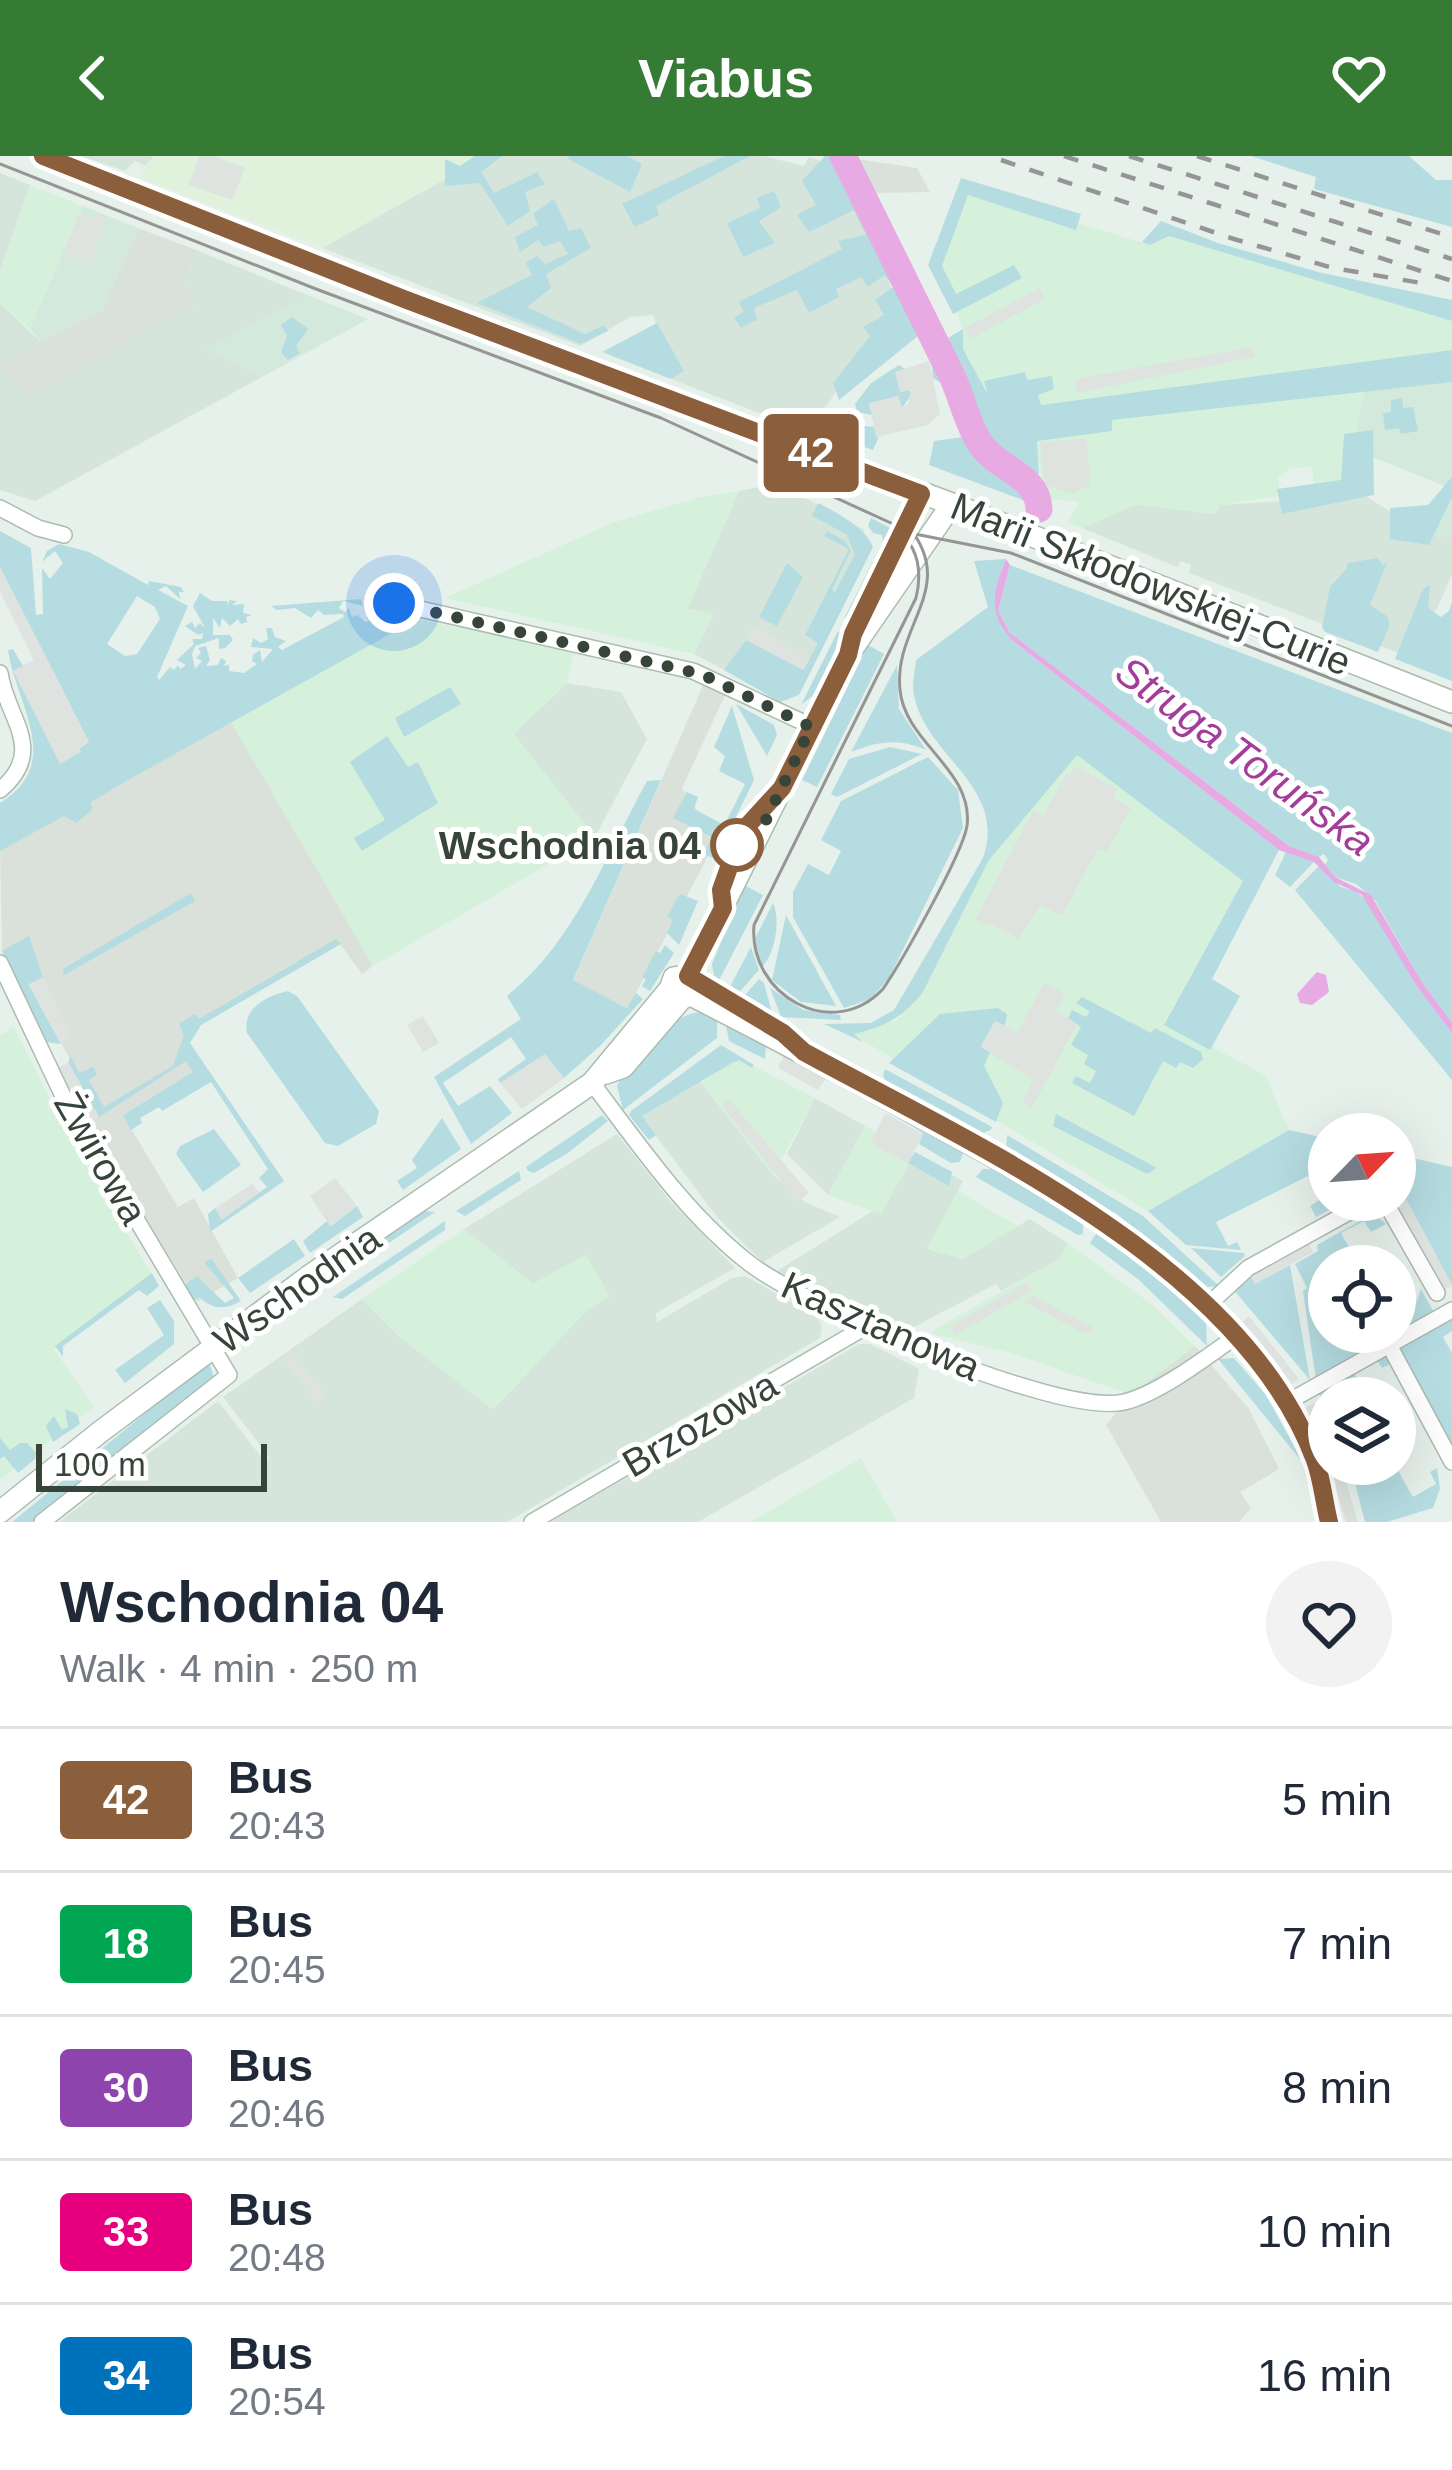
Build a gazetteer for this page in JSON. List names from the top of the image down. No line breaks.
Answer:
{"streets":{"street":["Marii Skłodowskiej-Curie","Żwirowa","Wschodnia","Kasztanowa","Brzozowa"]},"crossings":[["Marii Skłodowskiej-Curie","Wschodnia"],["Żwirowa","Wschodnia"],["Wschodnia","Kasztanowa"],["Kasztanowa","Brzozowa"]],"water":["Struga Toruńska"],"places":["Wschodnia 04"],"lines":["bus line 42"],"scale_bar":"100 m","north":"top right","page":{"header":"Viabus","on_map":"42","scale":"100 m","heading":["Wschodnia 04","Walk · 4 min · 250 m"],"list":[{"mark":"42","name":"Bus","note":"20:43","value":"5 min"},{"mark":"18","name":"Bus","note":"20:45","value":"7 min"},{"mark":"30","name":"Bus","note":"20:46","value":"8 min"},{"mark":"33","name":"Bus","note":"20:48","value":"10 min"},{"mark":"34","name":"Bus","note":"20:54","value":"16 min"}]}}
